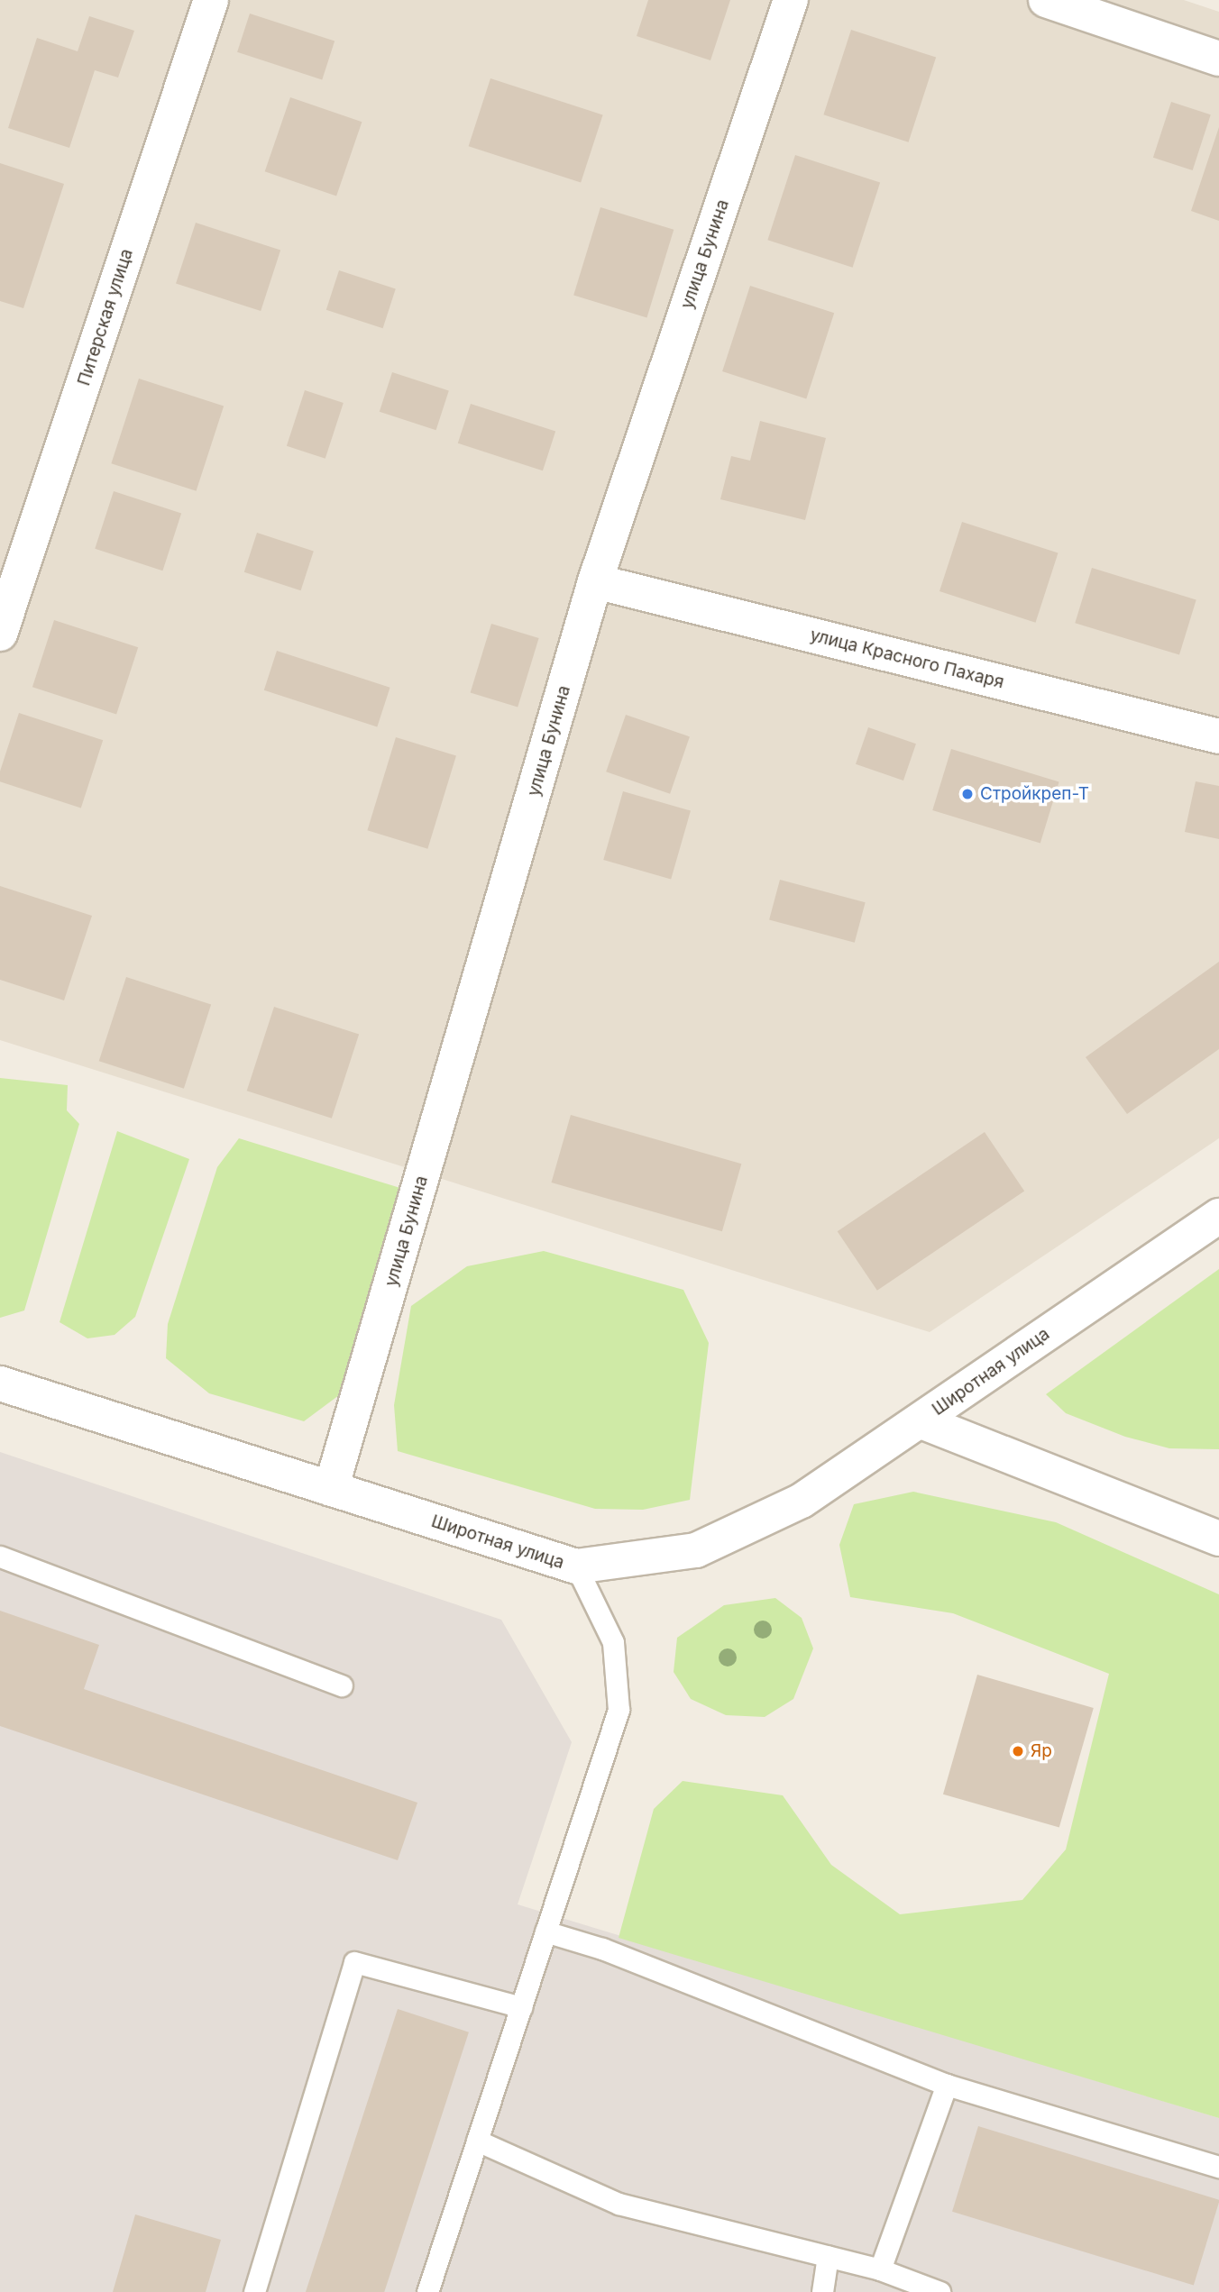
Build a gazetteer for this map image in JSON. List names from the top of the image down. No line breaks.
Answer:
{"streets":{"street":["улица Бунина","Питерская улица","улица Красного Пахаря","Широтная улица"]},"crossings":[["улица Бунина","улица Красного Пахаря"],["улица Бунина","Широтная улица"]],"places":["Стройкреп-Т","Яр"]}
